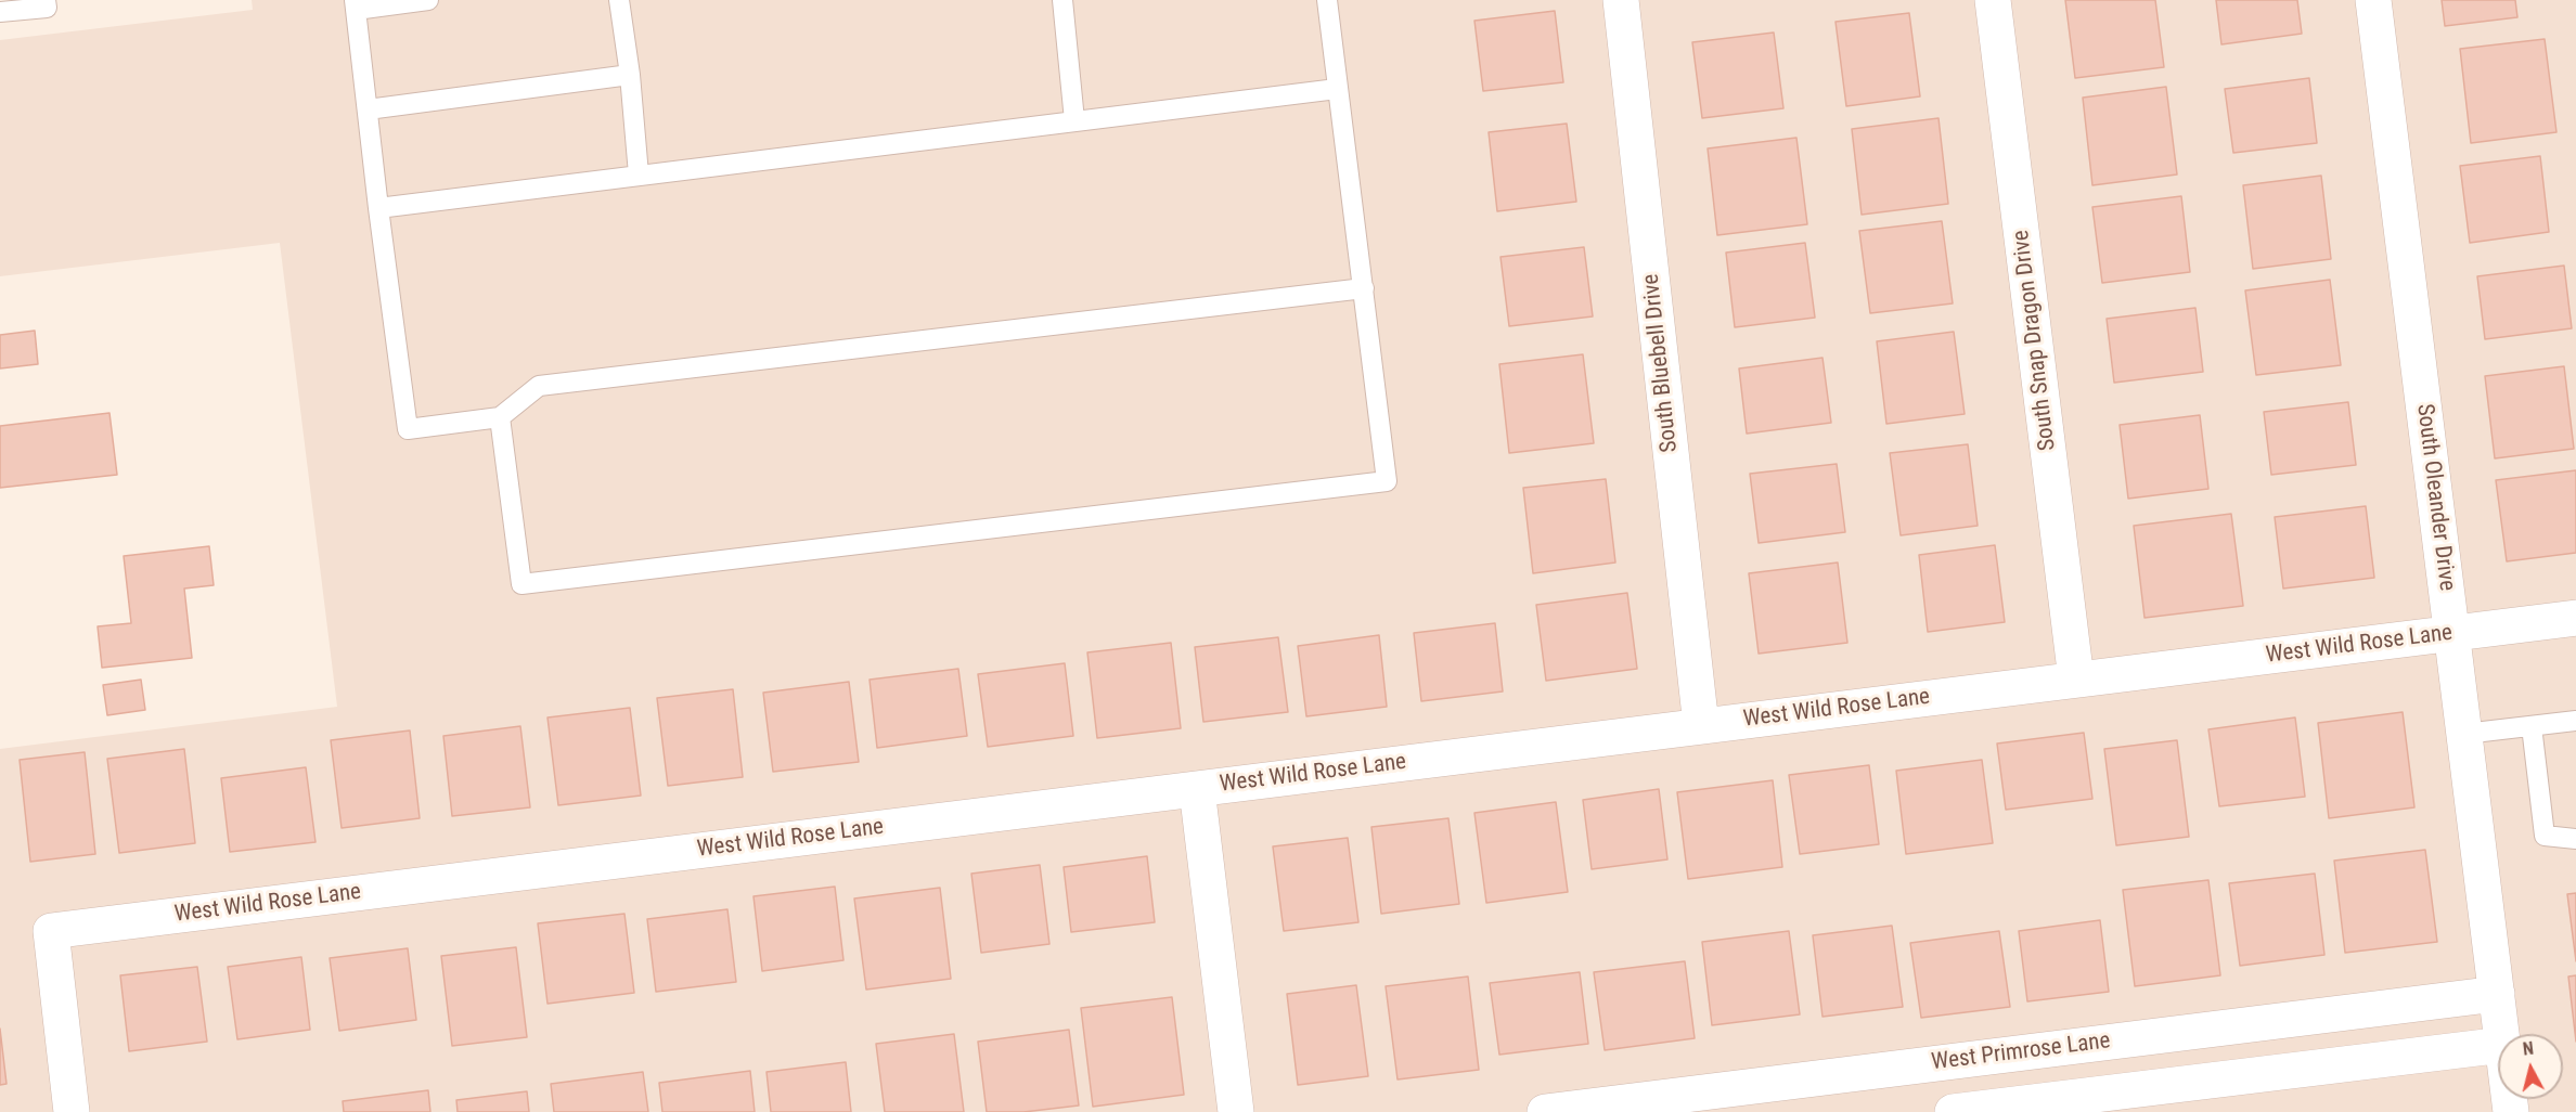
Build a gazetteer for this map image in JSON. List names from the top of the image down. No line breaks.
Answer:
{"streets":{"street":["South Snap Dragon Drive","South Bluebell Drive","South Oleander Drive","West Wild Rose Lane","West Primrose Lane"]},"crossings":[["South Snap Dragon Drive","West Wild Rose Lane"],["South Bluebell Drive","West Wild Rose Lane"],["South Oleander Drive","West Wild Rose Lane"],["South Oleander Drive","West Primrose Lane"]],"north":"top"}
